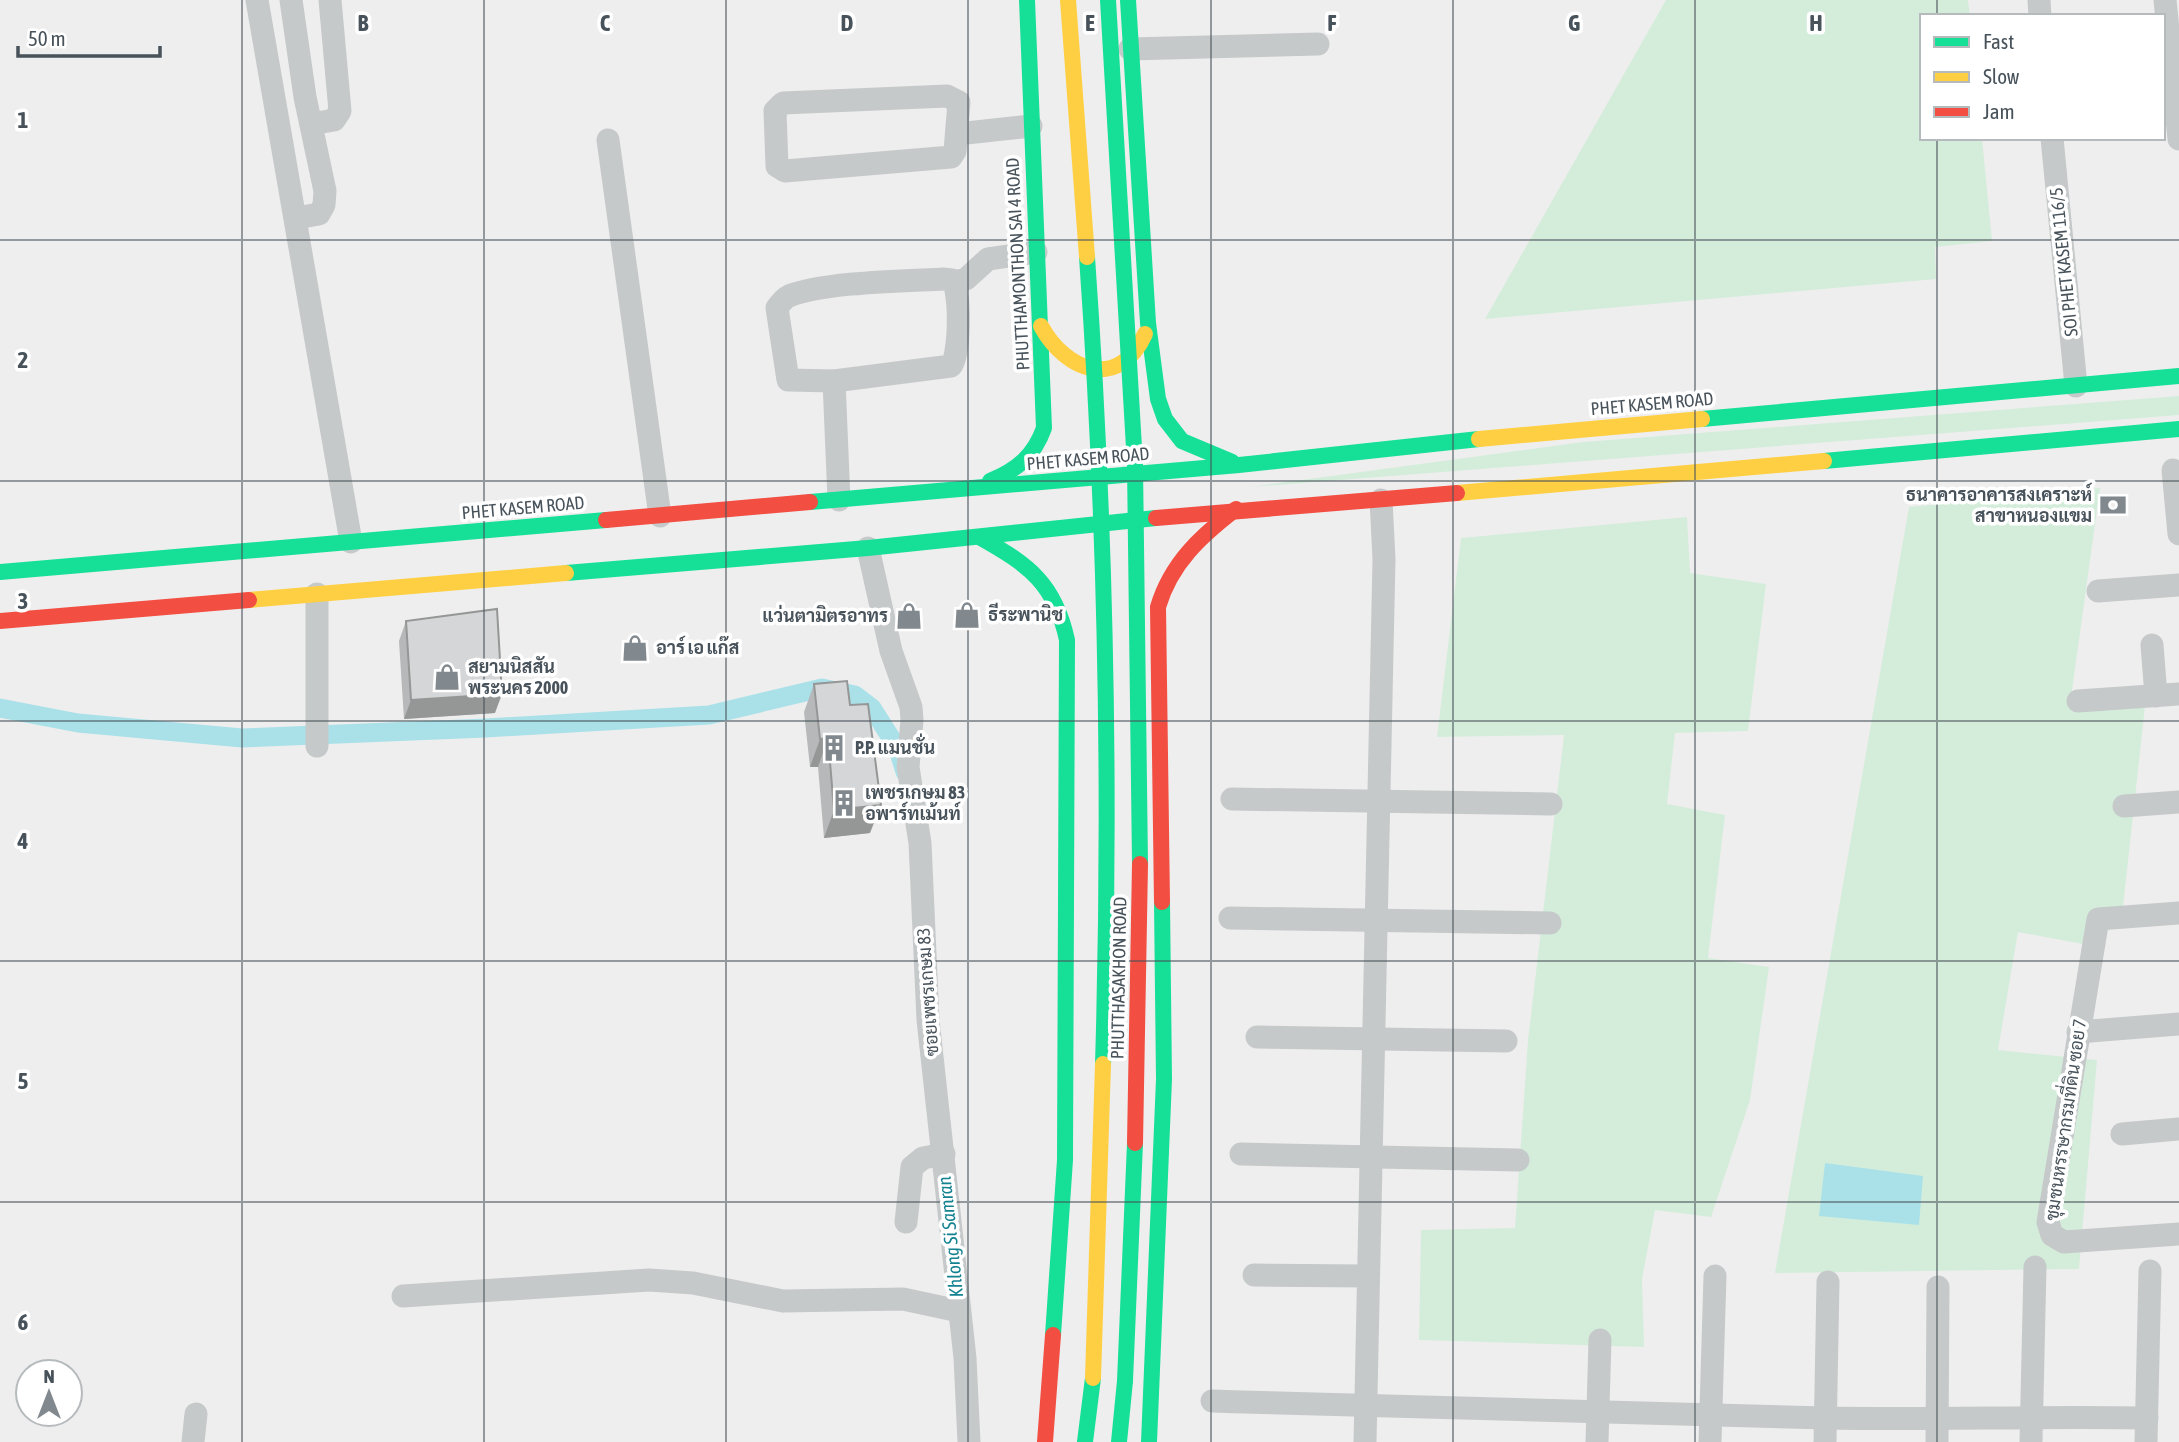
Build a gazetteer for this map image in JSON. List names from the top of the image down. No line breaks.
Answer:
{"streets":{"main road":["PHUTTHAMONTHON SAI 4 ROAD","PHET KASEM ROAD","PHUTTHASAKHON ROAD"],"street":["SOI PHET KASEM 116/5","ซอยเพชรเกษม 83","ชุมชนหรรษากรมที่ดิน ซอย 7"]},"crossings":[["SOI PHET KASEM 116/5","PHET KASEM ROAD"],["PHUTTHAMONTHON SAI 4 ROAD","PHET KASEM ROAD"]],"water":["Khlong Si Samran"],"places":{"bank":["ธนาคารอาคารสงเคราะห์ สาขาหนองแขม"],"shop":["ธีระพานิช","แว่นตามิตรอาทร","อาร์ เอ แก๊ส","สยามนิสสัน พระนคร 2000"],"building":["P.P. แมนชั่น","เพชรเกษม 83 อพาร์ทเม้นท์"]},"legend":["Fast","Slow","Jam"],"scale_bar":"50 m","north":"top","grid":{"columns":["B","C","D","E","F","G","H"],"rows":["1","2","3","4","5","6"]}}
